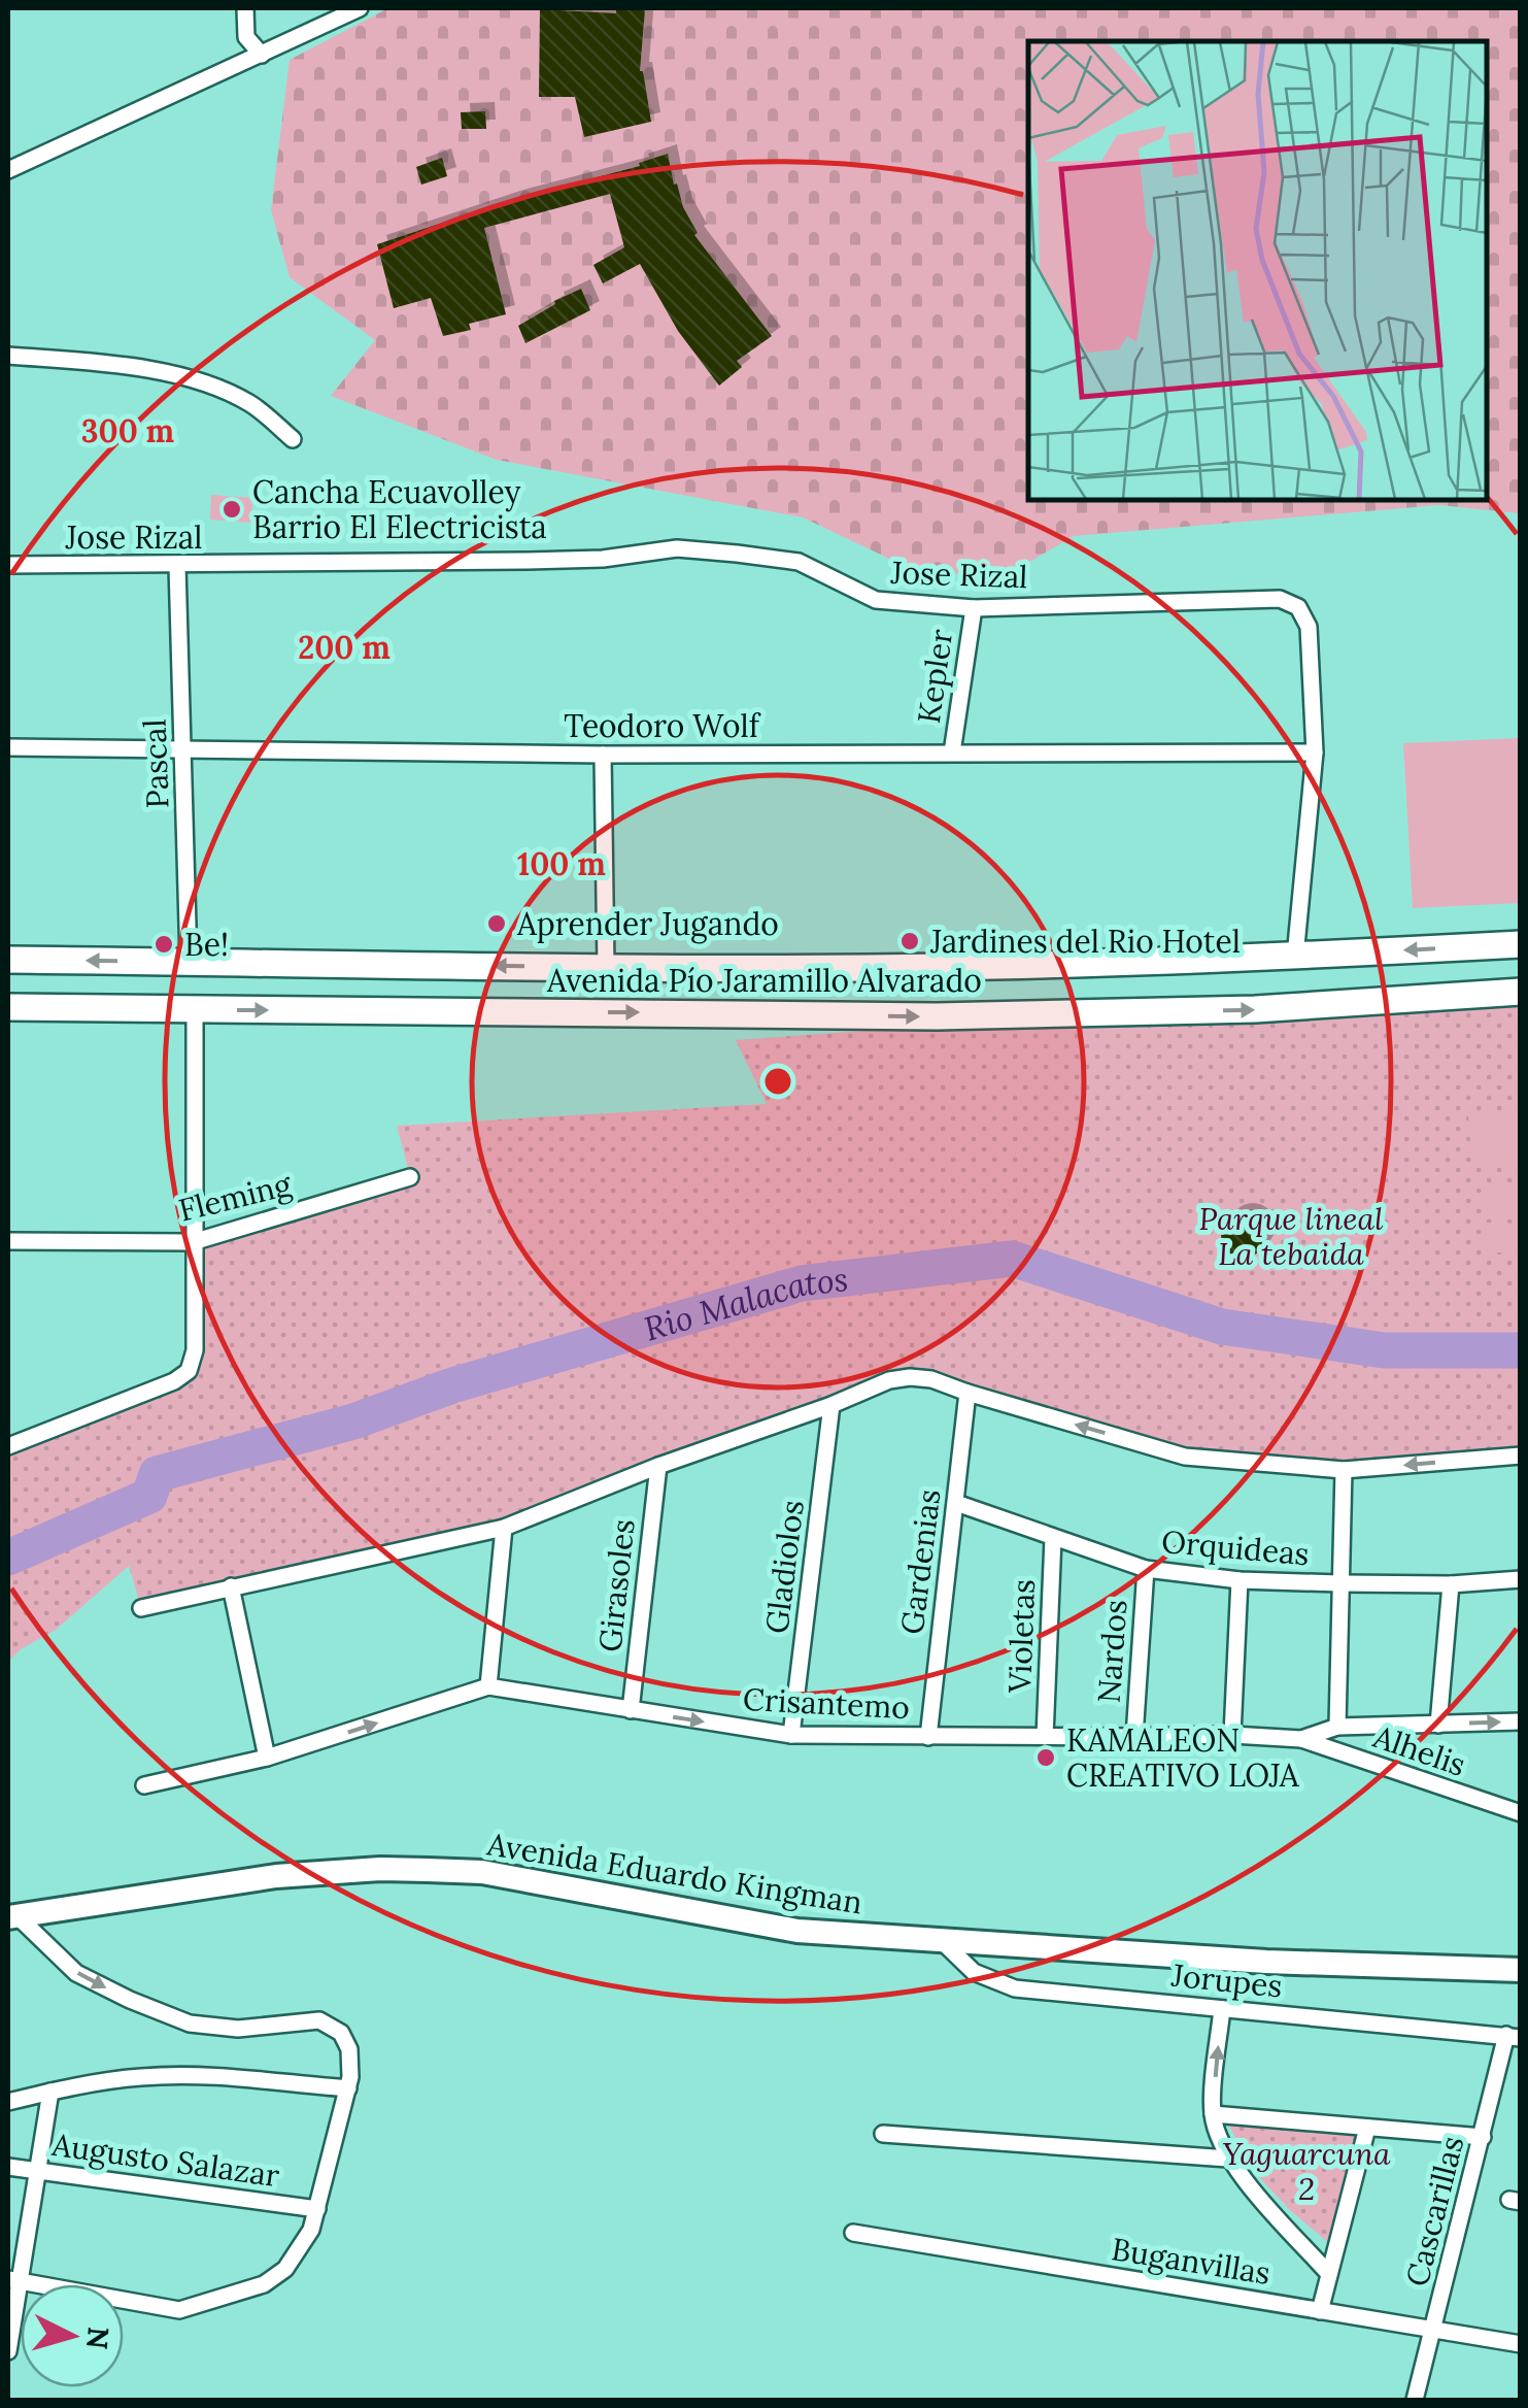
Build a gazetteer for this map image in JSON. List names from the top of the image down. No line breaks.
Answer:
{"streets":{"main road":["Avenida Pío Jaramillo Alvarado","Avenida Eduardo Kingman"],"street":["Jose Rizal","Kepler","Teodoro Wolf","Pascal","Fleming","Orquideas","Gardenias","Gladiolos","Girasoles","Violetas","Nardos","Crisantemo","Alhelis","Jorupes","Augusto Salazar","Cascarillas","Buganvillas"]},"crossings":[["Jose Rizal","Kepler"],["Jose Rizal","Teodoro Wolf"],["Jose Rizal","Pascal"],["Kepler","Teodoro Wolf"],["Teodoro Wolf","Pascal"],["Pascal","Avenida Pío Jaramillo Alvarado"],["Orquideas","Gardenias"],["Orquideas","Violetas"],["Orquideas","Nardos"],["Gardenias","Crisantemo"],["Gladiolos","Crisantemo"],["Girasoles","Crisantemo"],["Violetas","Crisantemo"],["Nardos","Crisantemo"],["Crisantemo","Alhelis"],["Avenida Eduardo Kingman","Jorupes"],["Jorupes","Cascarillas"],["Cascarillas","Buganvillas"]],"water":["Rio Malacatos"],"parks":["Parque lineal La tebaida","Yaguarcuna 2"],"places":["Cancha Ecuavolley Barrio El Electricista","Aprender Jugando","Jardines del Rio Hotel","Be!","KAMALEON CREATIVO LOJA"],"north":"right","rings":["300 m","200 m","100 m"]}
